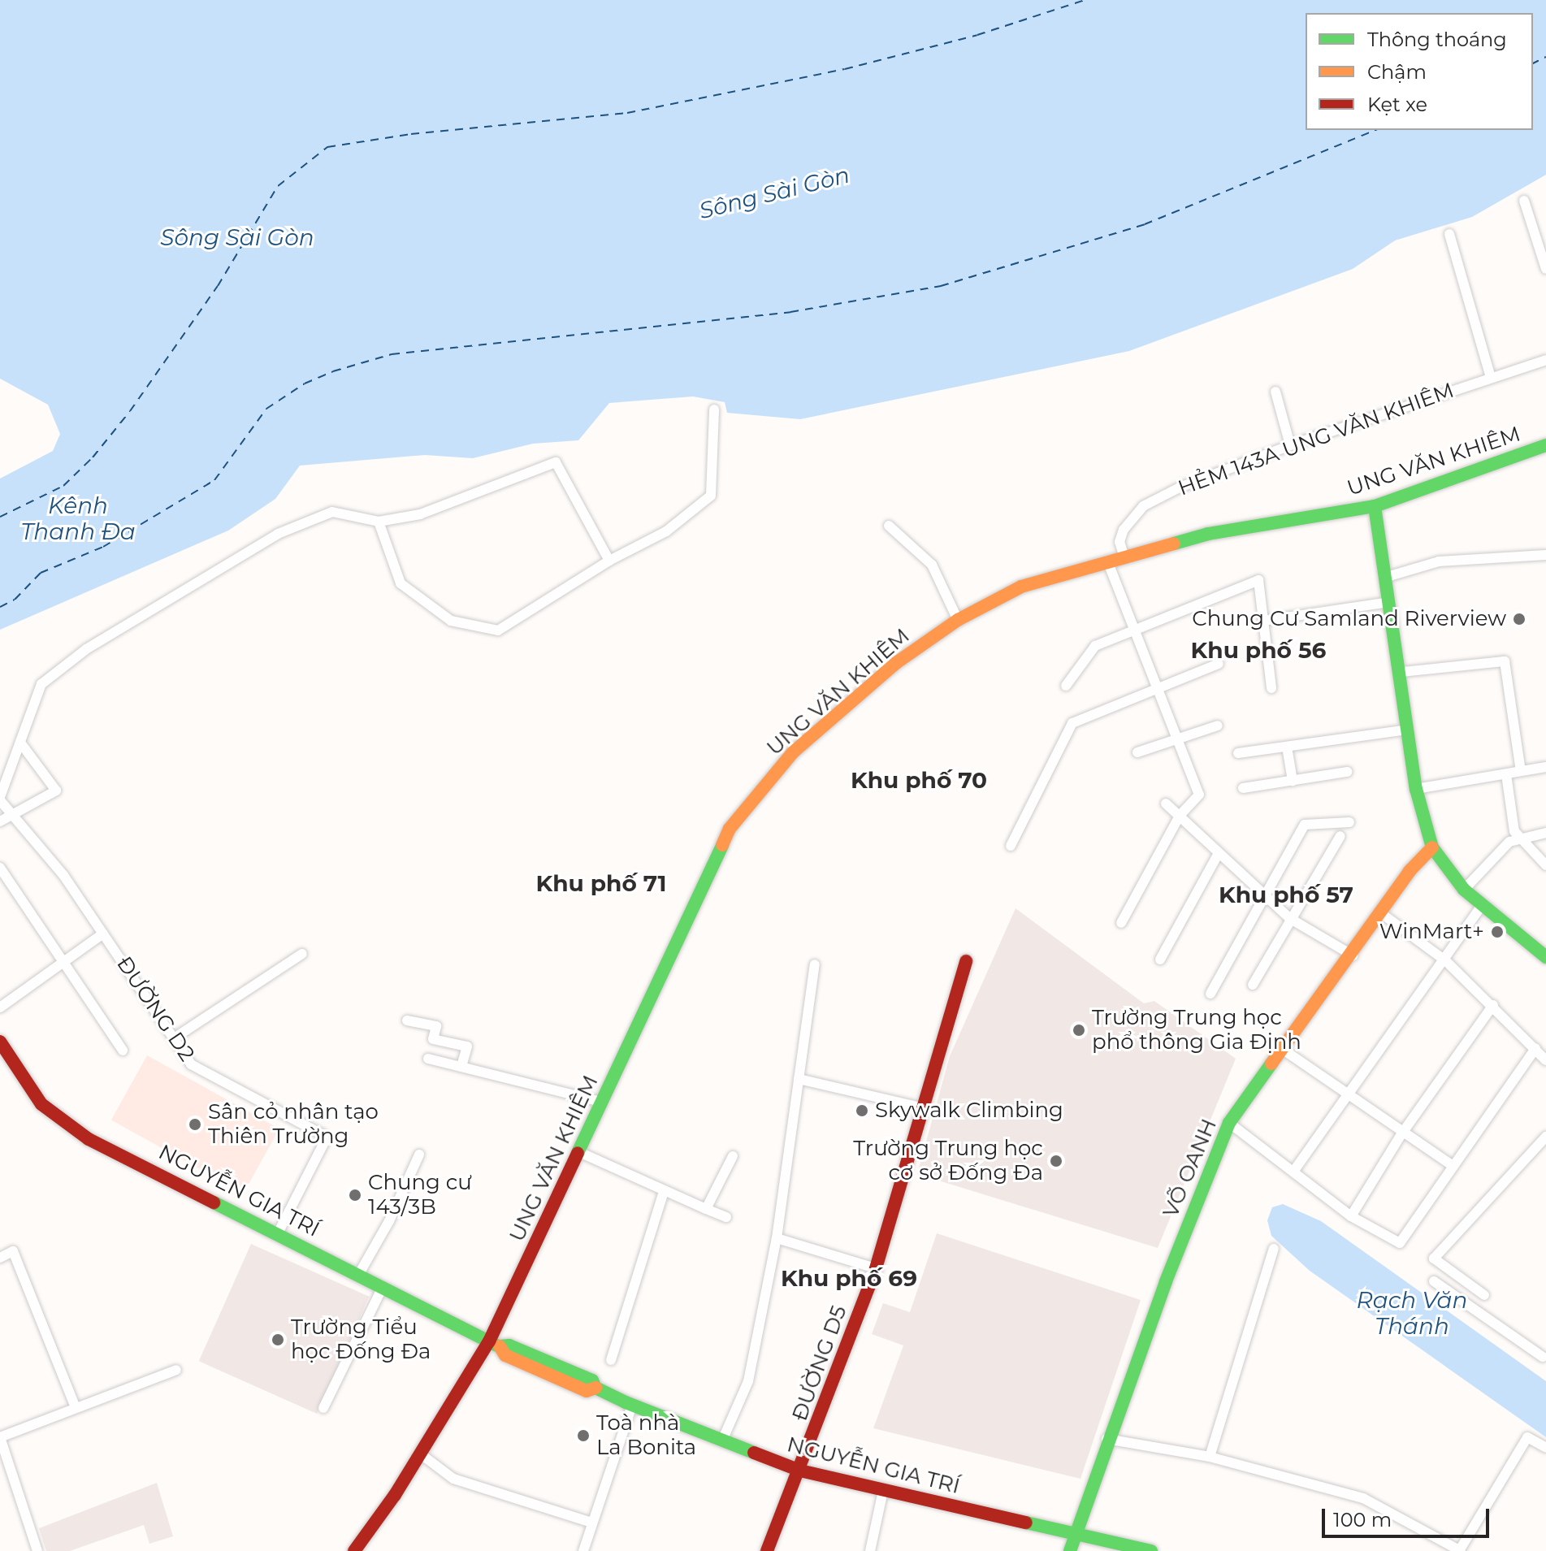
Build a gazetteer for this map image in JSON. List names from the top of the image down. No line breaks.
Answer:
{"streets":{"street":["HẺM 143A UNG VĂN KHIÊM","UNG VĂN KHIÊM","ĐƯỜNG D2","VÕ OANH","NGUYỄN GIA TRÍ","ĐƯỜNG D5"]},"crossings":[["HẺM 143A UNG VĂN KHIÊM","UNG VĂN KHIÊM"],["UNG VĂN KHIÊM","NGUYỄN GIA TRÍ"],["ĐƯỜNG D2","NGUYỄN GIA TRÍ"],["VÕ OANH","NGUYỄN GIA TRÍ"],["NGUYỄN GIA TRÍ","ĐƯỜNG D5"]],"districts":["Khu phố 56","Khu phố 70","Khu phố 71","Khu phố 57","Khu phố 69"],"water":["Sông Sài Gòn","Kênh Thanh Đa","Rạch Văn Thánh"],"places":["Chung Cư Samland Riverview","WinMart+","Trường Trung học phổ thông Gia Định","Skywalk Climbing","Sân cỏ nhân tạo Thiên Trường","Trường Trung học cơ sở Đống Đa","Chung cư 143/3B","Trường Tiểu học Đống Đa","Toà nhà La Bonita"],"legend":["Thông thoáng","Chậm","Kẹt xe"],"scale_bar":"100 m"}
